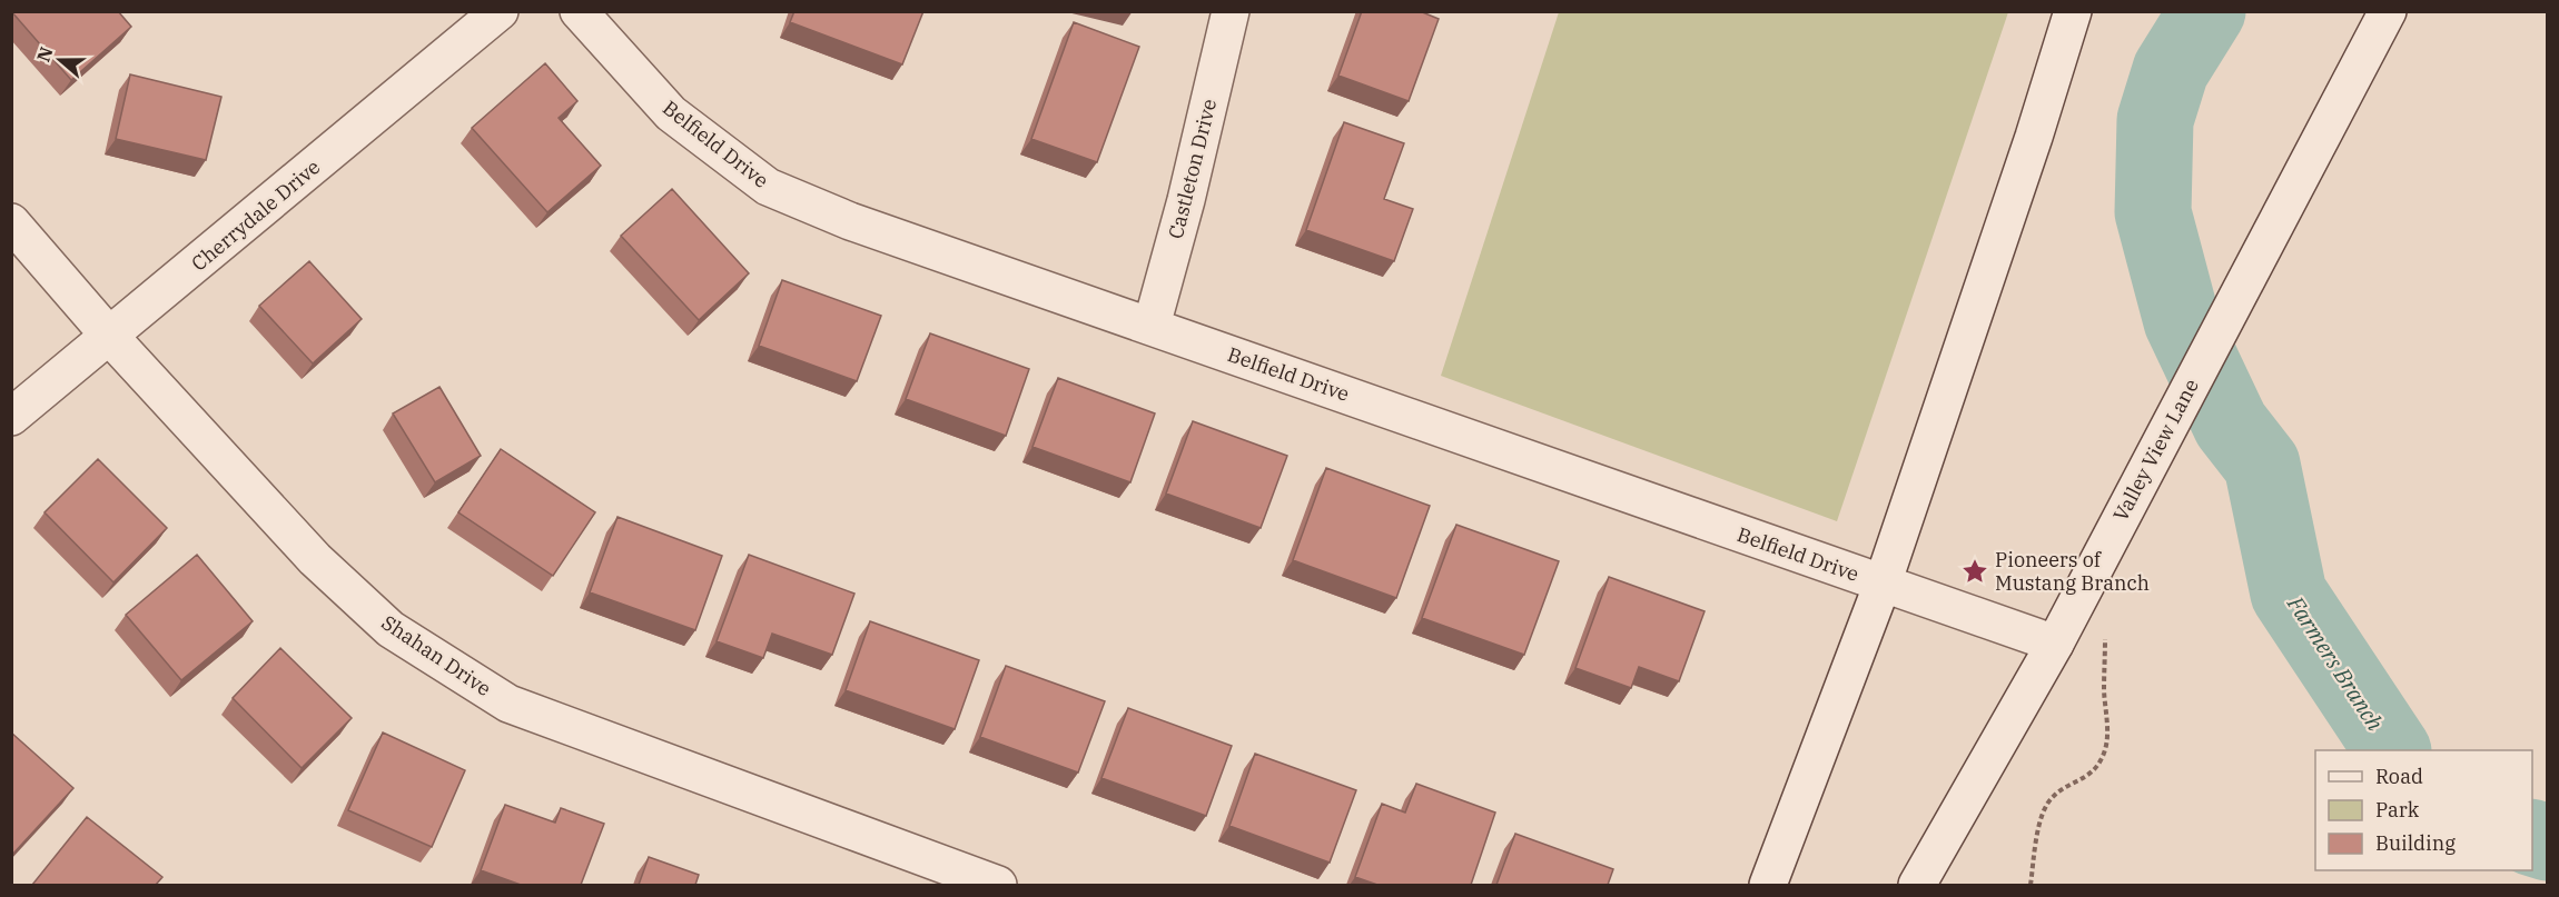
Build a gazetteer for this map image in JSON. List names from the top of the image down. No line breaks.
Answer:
{"streets":{"street":["Belfield Drive","Castleton Drive","Cherrydale Drive","Valley View Lane","Shahan Drive"]},"crossings":[["Belfield Drive","Castleton Drive"],["Belfield Drive","Valley View Lane"],["Cherrydale Drive","Shahan Drive"]],"water":["Farmers Branch"],"places":{"place":["Pioneers of Mustang Branch"]},"legend":["Road","Park","Building"],"north":"left"}
